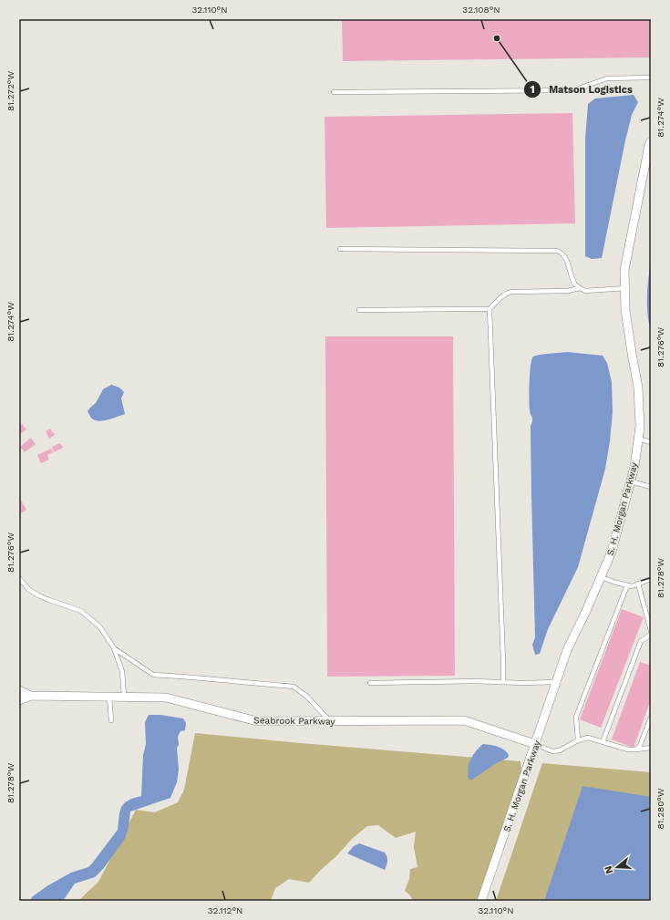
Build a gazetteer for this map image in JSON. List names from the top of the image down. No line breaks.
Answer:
{"streets":{"street":["S. H. Morgan Parkway","Seabrook Parkway"]},"crossings":[["S. H. Morgan Parkway","Seabrook Parkway"]],"places":["Matson Logistics"],"north":"left","coordinates":["32.110°N","32.108°N","81.272°W","81.274°W","81.276°W","81.278°W","81.280°W","32.112°N"]}
